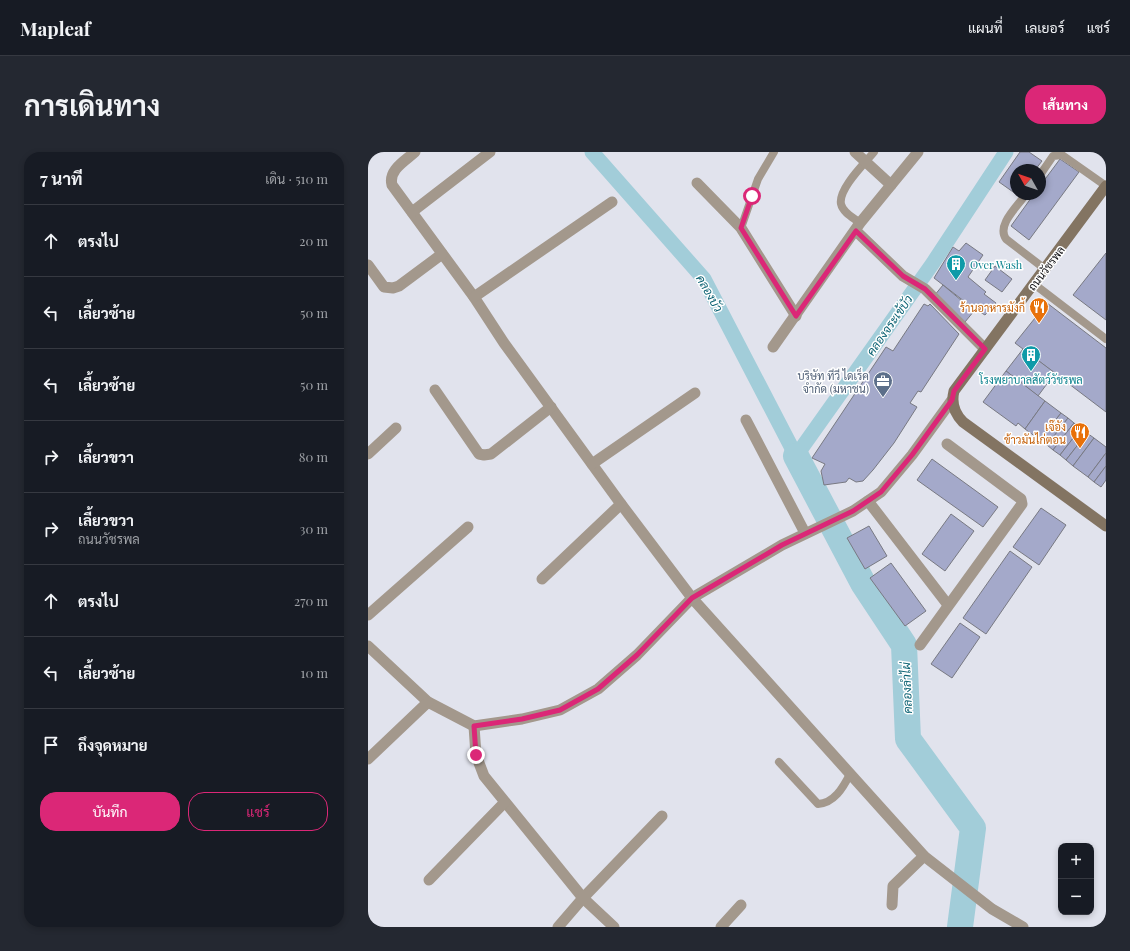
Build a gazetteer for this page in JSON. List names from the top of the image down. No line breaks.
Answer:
{"streets":{"main road":["ถนนวัชรพล"]},"water":["คลองบัว","คลองจระเข้บัว","คลองลำไผ่"],"places":{"building":["Over Wash","โรงพยาบาลสัตว์วัชรพล"],"restaurant":["ร้านอาหารมังกี้","เจ๊อัง ข้าวมันไก่ตอน"],"office":["บริษัท ทีวี ไดเร็ค จำกัด (มหาชน)"]},"north":"top left","page":{"header":"Mapleaf","nav":["แผนที่","เลเยอร์","แชร์"],"buttons":["เส้นทาง",["บันทึก","แชร์"]],"title":"การเดินทาง","heading":["7 นาที","เดิน · 510 m"],"list":[["ตรงไป","20 m"],["เลี้ยวซ้าย","50 m"],["เลี้ยวซ้าย","50 m"],["เลี้ยวขวา","80 m"],["เลี้ยวขวา","ถนนวัชรพล","30 m"],["ตรงไป","270 m"],["เลี้ยวซ้าย","10 m"],"ถึงจุดหมาย"],"map_buttons":["+","−"]}}
